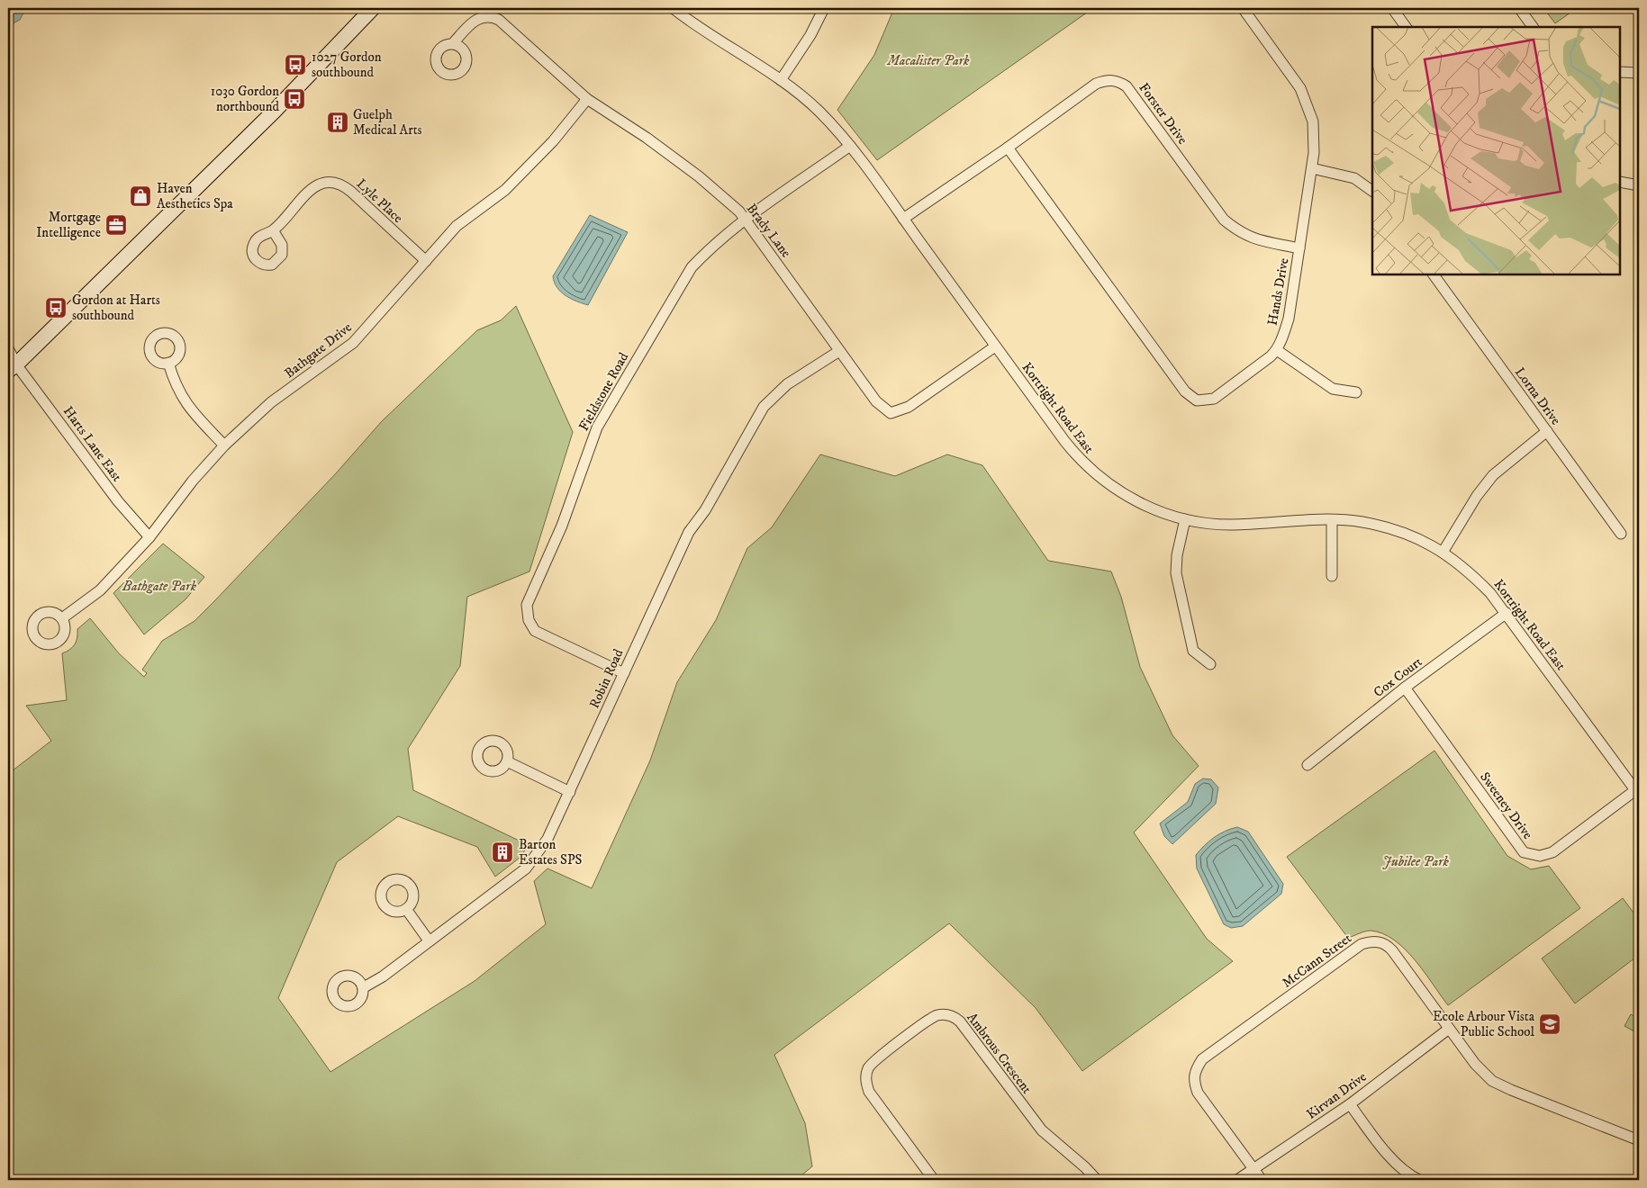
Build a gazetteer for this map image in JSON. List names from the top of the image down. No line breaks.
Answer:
{"streets":{"street":["Forster Drive","Lyle Place","Brady Lane","Hands Drive","Bathgate Drive","Fieldstone Road","Lorna Drive","Kortright Road East","Harts Lane East","Cox Court","Robin Road","Sweeney Drive","McCann Street","Ambrous Crescent","Kirvan Drive"]},"crossings":[["Forster Drive","Hands Drive"],["Forster Drive","Kortright Road East"],["Lyle Place","Bathgate Drive"],["Brady Lane","Bathgate Drive"],["Brady Lane","Fieldstone Road"],["Brady Lane","Kortright Road East"],["Brady Lane","Robin Road"],["Bathgate Drive","Harts Lane East"],["Fieldstone Road","Kortright Road East"],["Fieldstone Road","Robin Road"],["Kortright Road East","Cox Court"],["Kortright Road East","Sweeney Drive"],["Cox Court","Sweeney Drive"],["McCann Street","Kirvan Drive"]],"parks":["Macalister Park","Bathgate Park","Jubilee Park"],"places":{"bus stop":["1027 Gordon southbound","1030 Gordon northbound","Gordon at Harts southbound"],"building":["Guelph Medical Arts","Barton Estates SPS"],"shop":["Haven Aesthetics Spa"],"office":["Mortgage Intelligence"],"school or university":["Ecole Arbour Vista Public School"]}}
